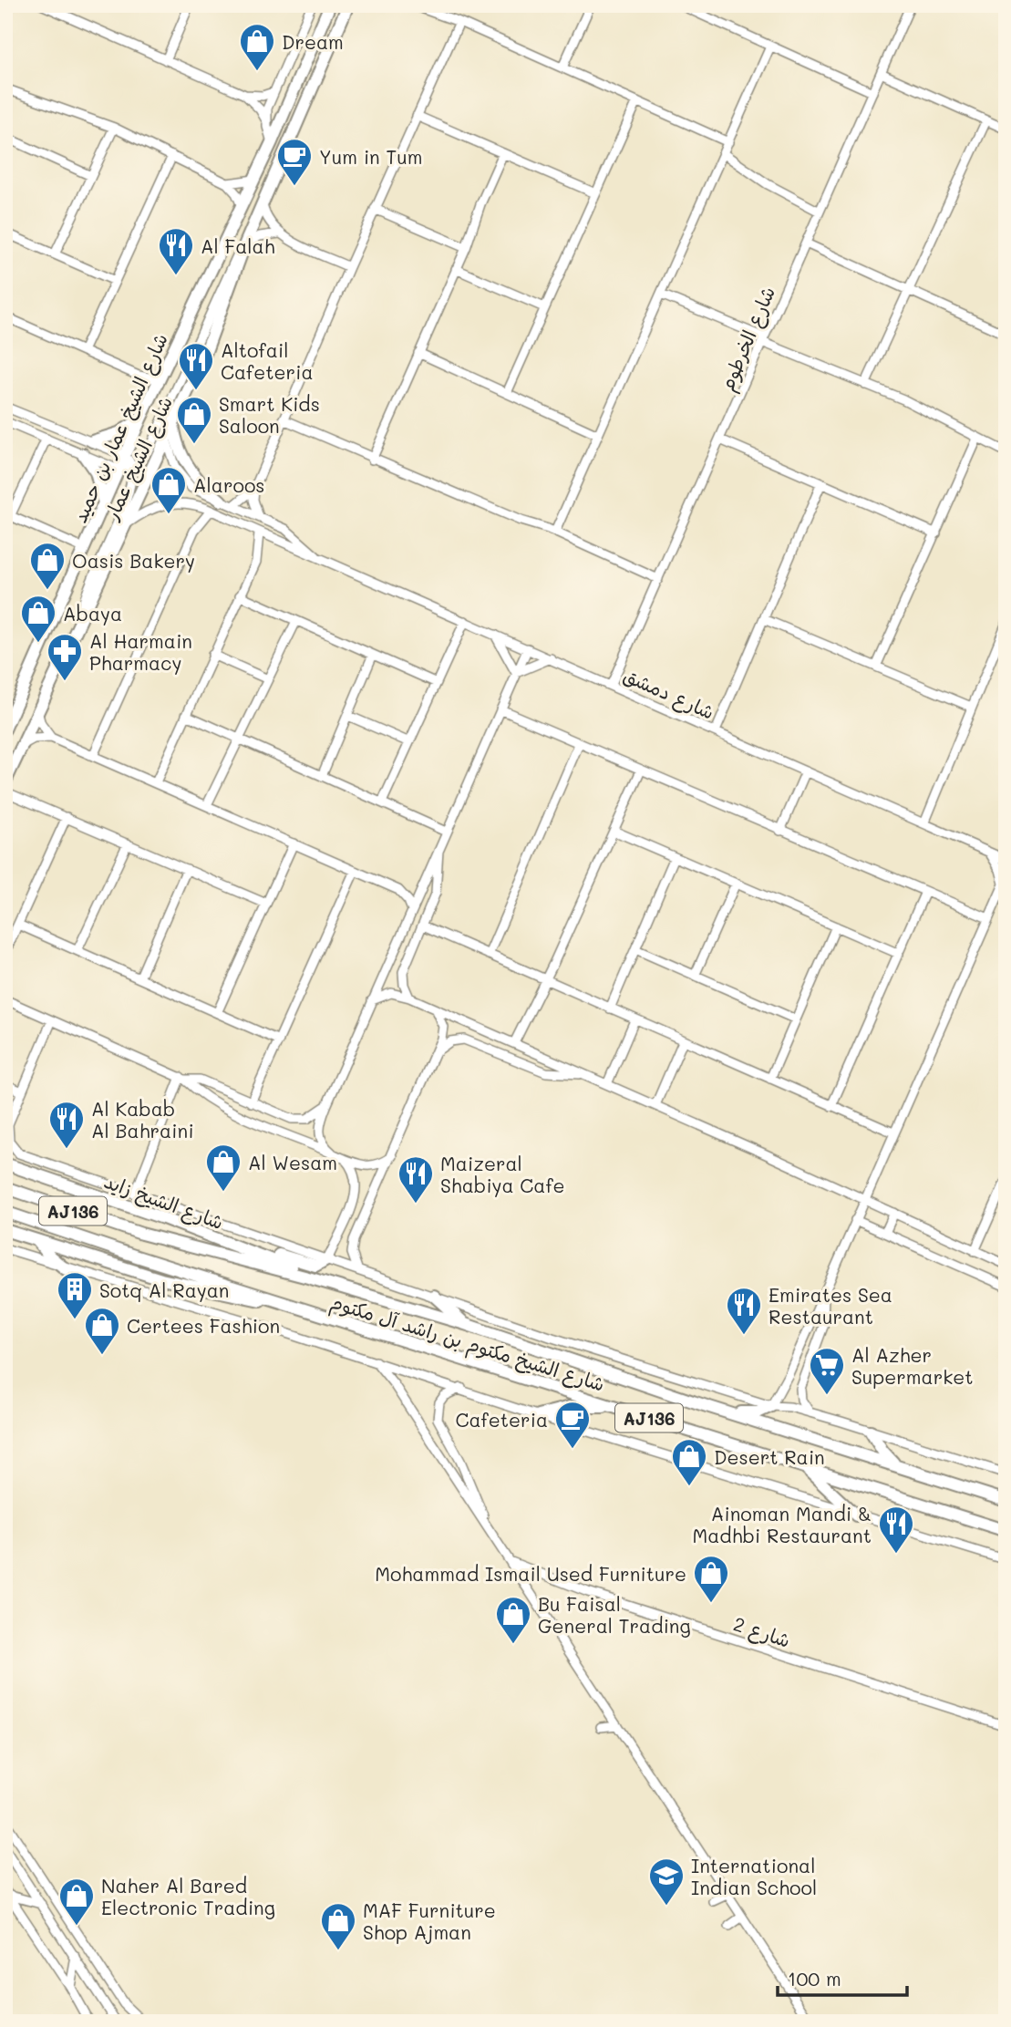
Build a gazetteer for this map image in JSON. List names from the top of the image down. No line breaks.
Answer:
{"streets":{"main road":["شارع الشيخ عمار بن حميد","شارع الشيخ عمار","شارع الشيخ زايد","AJ136","شارع الشيخ مكتوم بن راشد آل مكتوم"],"street":["شارع الخرطوم","شارع دمشق","شارع 2"]},"crossings":[["شارع الخرطوم","شارع دمشق"],["شارع الشيخ عمار","شارع دمشق"],["شارع الشيخ زايد","شارع الشيخ مكتوم بن راشد آل مكتوم"]],"places":{"shop":["Dream","Smart Kids Saloon","Alaroos","Oasis Bakery","Abaya","Al Wesam","Certees Fashion","Desert Rain","Mohammad Ismail Used Furniture","Bu Faisal General Trading","Naher Al Bared Electronic Trading","MAF Furniture Shop Ajman"],"cafe":["Yum in Tum","Cafeteria"],"restaurant":["Al Falah","Altofail Cafeteria","Al Kabab Al Bahraini","Maizeral Shabiya Cafe","Emirates Sea Restaurant","Ainoman Mandi & Madhbi Restaurant"],"pharmacy":["Al Harmain Pharmacy"],"building":["Sotq Al Rayan"],"supermarket":["Al Azher Supermarket"],"school or university":["International Indian School"]},"scale_bar":"100 m"}
